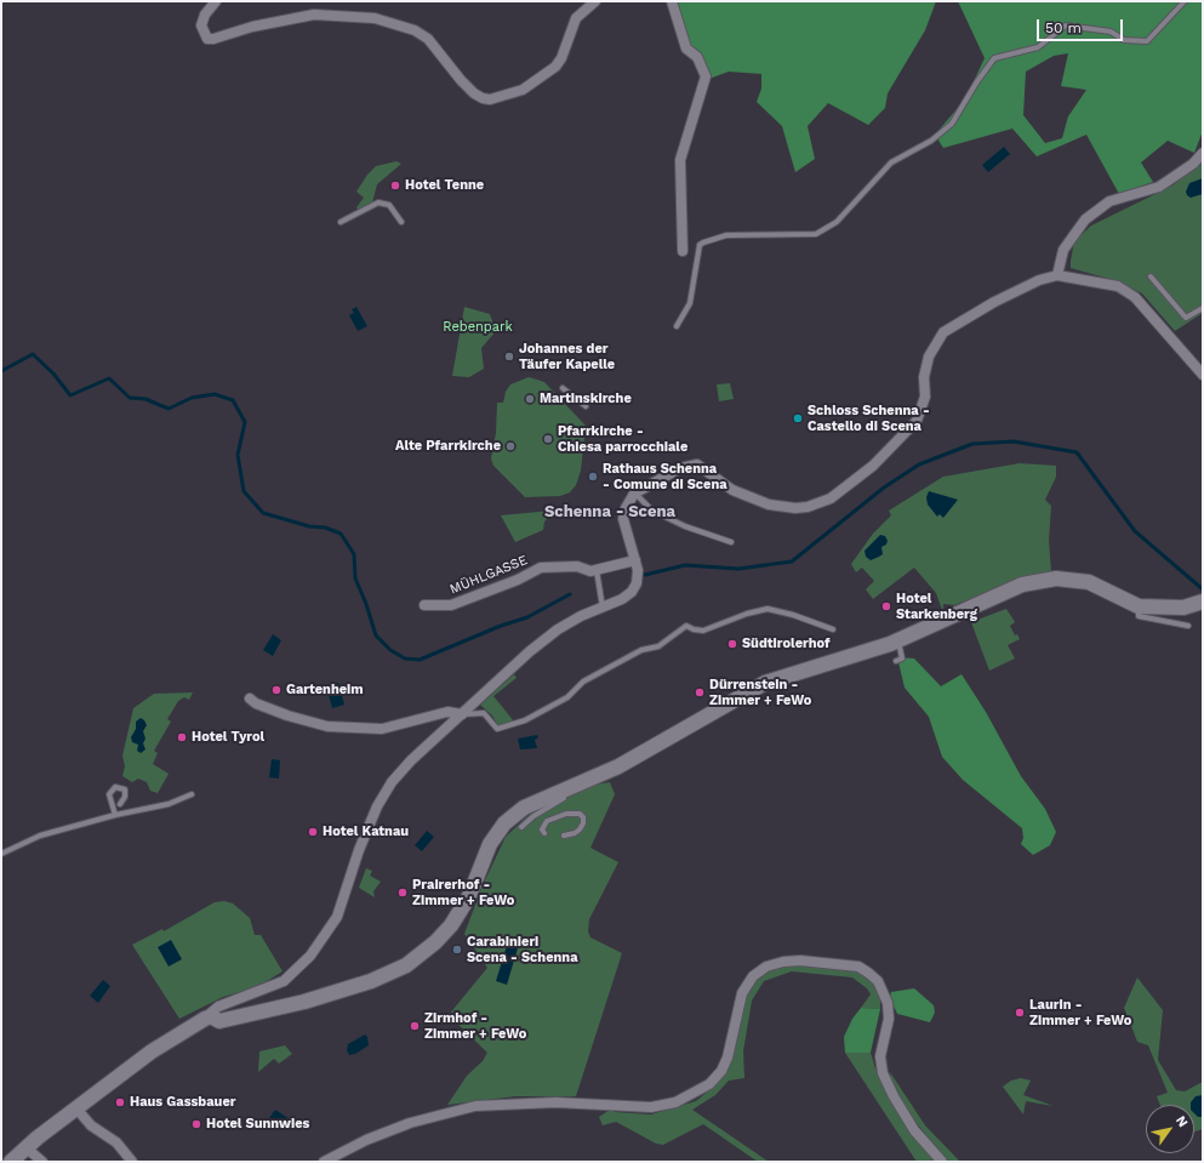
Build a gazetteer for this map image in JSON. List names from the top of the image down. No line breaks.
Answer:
{"streets":{"street":["MÜHLGASSE"]},"districts":["Schenna - Scena"],"parks":["Rebenpark"],"places":["Hotel Tenne","Johannes der Täufer Kapelle","Martinskirche","Schloss Schenna - Castello di Scena","Pfarrkirche - Chiesa parrocchiale","Alte Pfarrkirche","Rathaus Schenna - Comune di Scena","Hotel Starkenberg","Südtirolerhof","Gartenheim","Dürrenstein - Zimmer + FeWo","Hotel Tyrol","Hotel Katnau","Prairerhof - Zimmer + FeWo","Carabinieri Scena - Schenna","Laurin - Zimmer + FeWo","Zirmhof - Zimmer + FeWo","Haus Gassbauer","Hotel Sunnwies"],"scale_bar":"50 m","north":"top right"}
